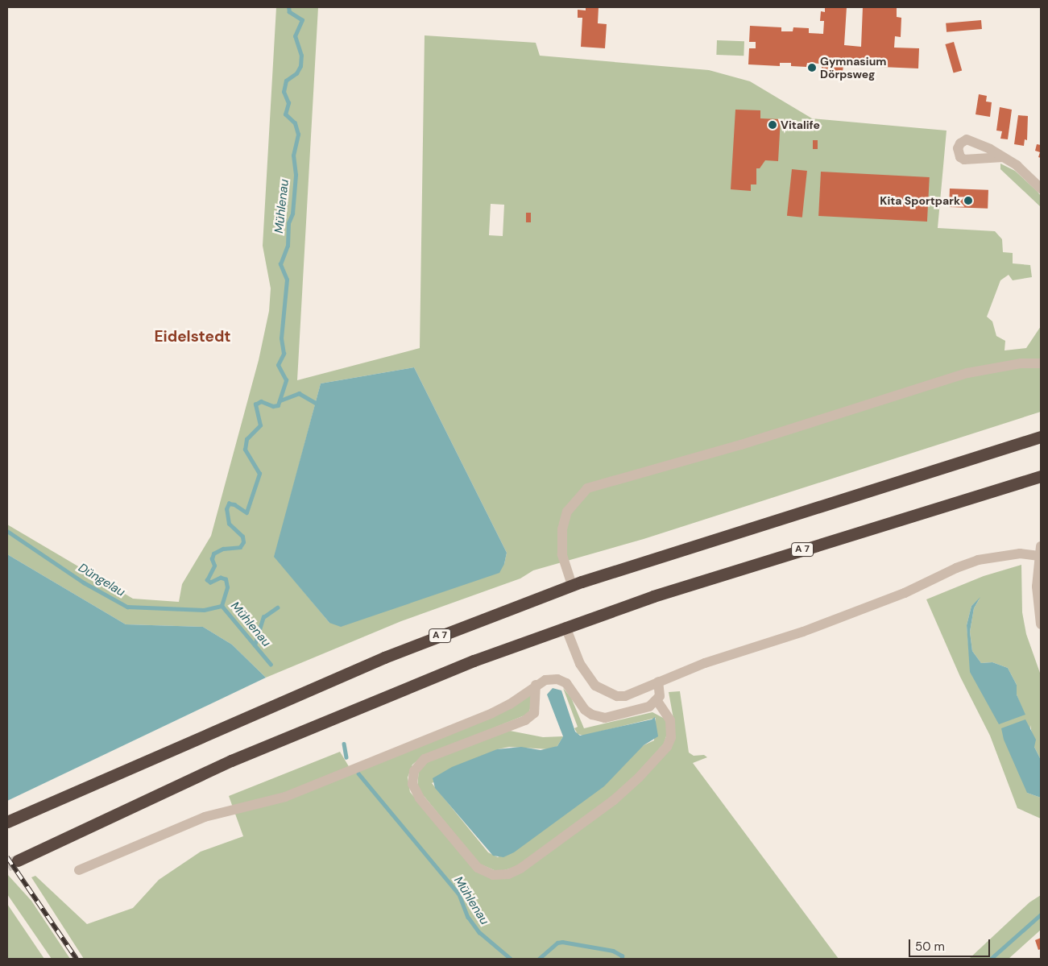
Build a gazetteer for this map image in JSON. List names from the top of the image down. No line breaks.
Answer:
{"streets":{"highway":["A 7"]},"districts":["Eidelstedt"],"water":["Mühlenau","Düngelau"],"places":["Gymnasium Dörpsweg","Vitalife","Kita Sportpark"],"scale_bar":"50 m"}
